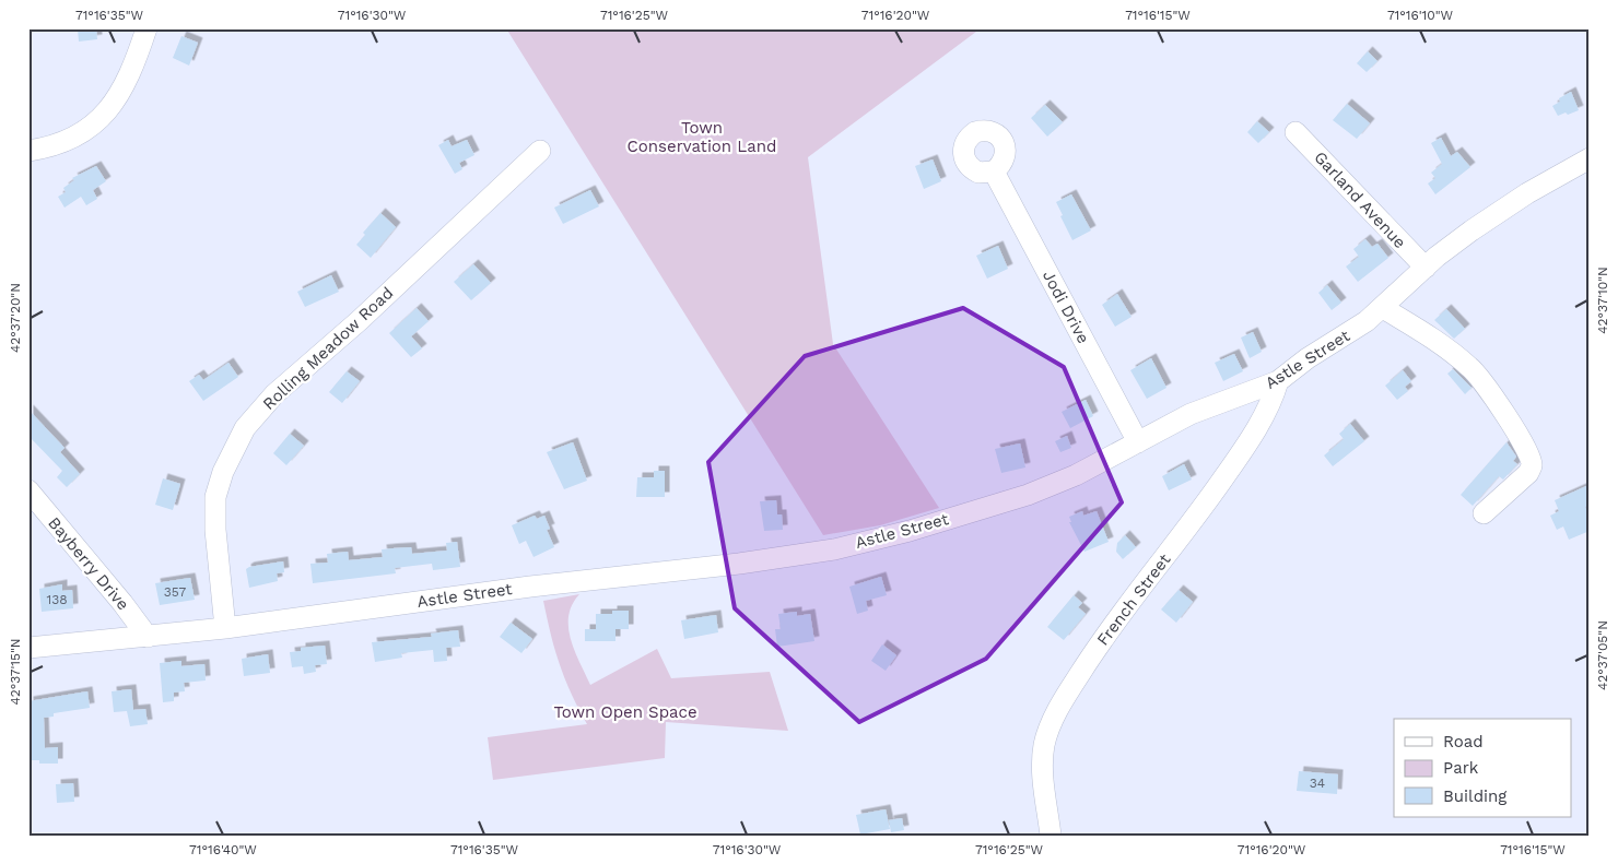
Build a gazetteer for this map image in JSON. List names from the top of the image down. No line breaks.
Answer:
{"streets":{"street":["Garland Avenue","Jodi Drive","Rolling Meadow Road","Astle Street","Bayberry Drive","French Street"]},"crossings":[["Garland Avenue","Astle Street"],["Jodi Drive","Astle Street"],["Rolling Meadow Road","Astle Street"],["Astle Street","Bayberry Drive"],["Astle Street","French Street"]],"parks":["Town Conservation Land","Town Open Space"],"house_numbers":["357","138","34"],"legend":["Road","Park","Building"],"coordinates":["71°16'35\"W","71°16'30\"W","71°16'25\"W","71°16'20\"W","71°16'15\"W","71°16'10\"W","42°37'10\"N","42°37'20\"N","42°37'05\"N","42°37'15\"N","71°16'40\"W"]}
